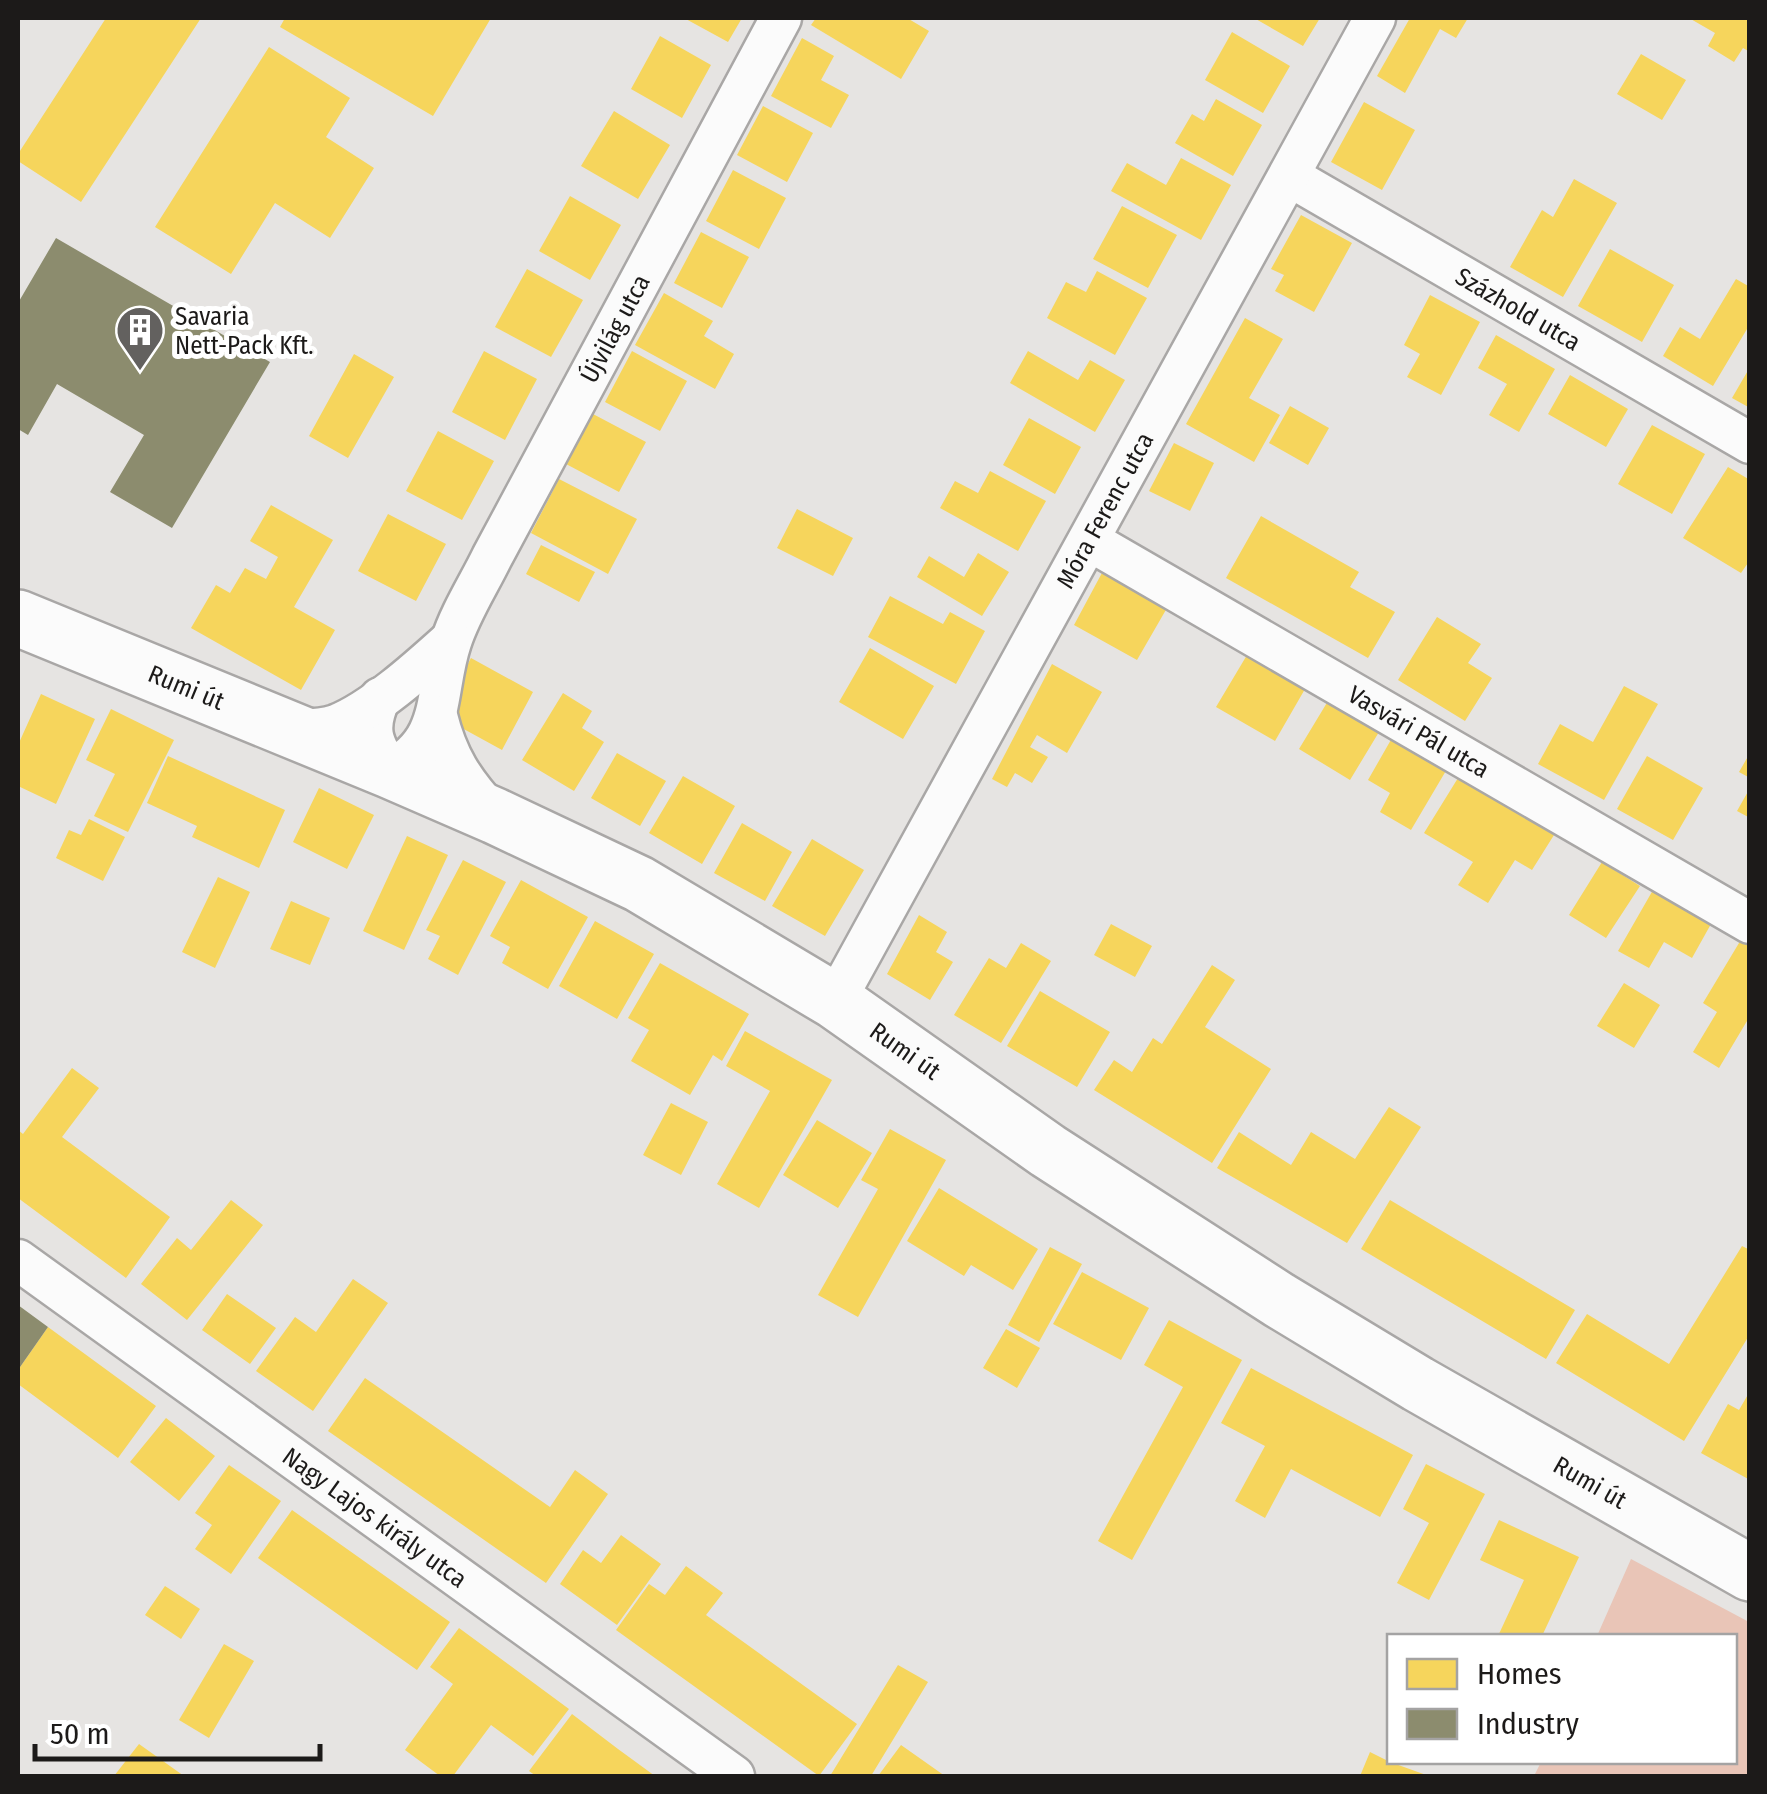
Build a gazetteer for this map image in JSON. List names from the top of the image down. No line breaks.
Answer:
{"streets":{"street":["Százhold utca","Újvilág utca","Móra Ferenc utca","Rumi út","Vasvári Pál utca","Nagy Lajos király utca"]},"crossings":[["Százhold utca","Móra Ferenc utca"],["Újvilág utca","Rumi út"],["Móra Ferenc utca","Rumi út"],["Móra Ferenc utca","Vasvári Pál utca"]],"places":{"building":["Savaria Nett-Pack Kft."]},"legend":["Homes","Industry"],"scale_bar":"50 m"}
